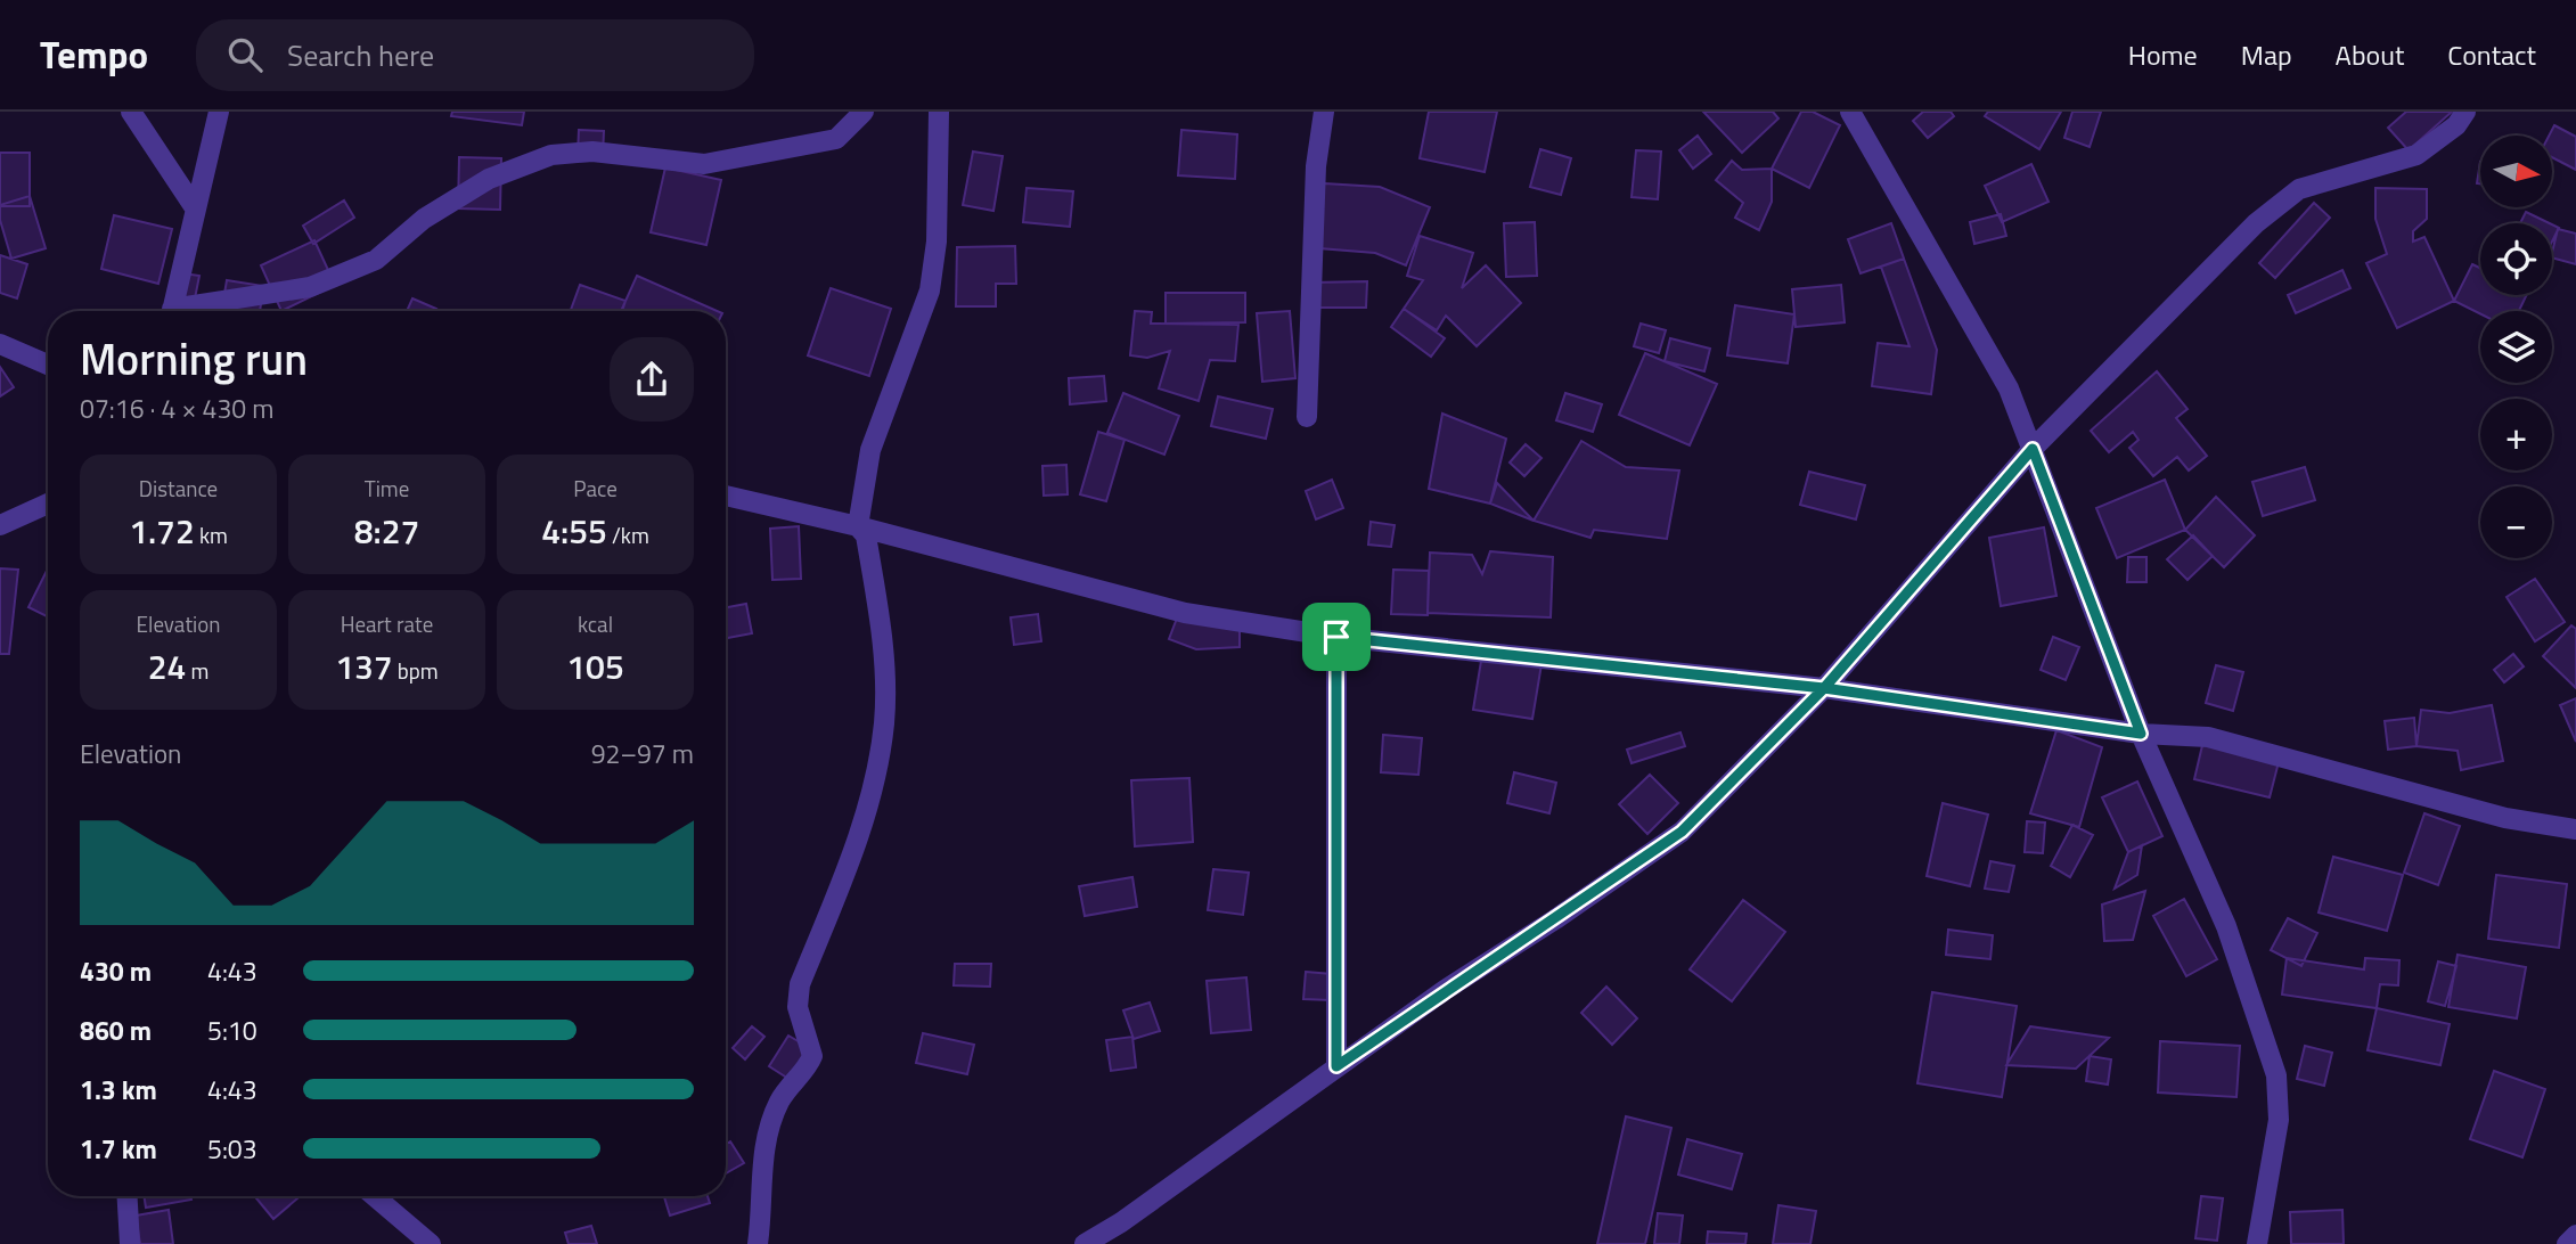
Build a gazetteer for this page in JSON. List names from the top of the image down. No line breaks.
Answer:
{"north":"right","page":{"header":"Tempo","search":"Search here","nav":["Home","Map","About","Contact"],"map_buttons":["+","−"],"heading":["Morning run","07:16 · 4 × 430 m"],"stats":[["Distance","1.72 km"],["Time","8:27"],["Pace","4:55 /km"],["Elevation","24 m"],["Heart rate","137 bpm"],["kcal","105"]],"chart":["Elevation","92–97 m"],"list":[{"name":"430 m","note":"4:43"},{"name":"860 m","note":"5:10"},{"name":"1.3 km","note":"4:43"},{"name":"1.7 km","note":"5:03"}]}}
